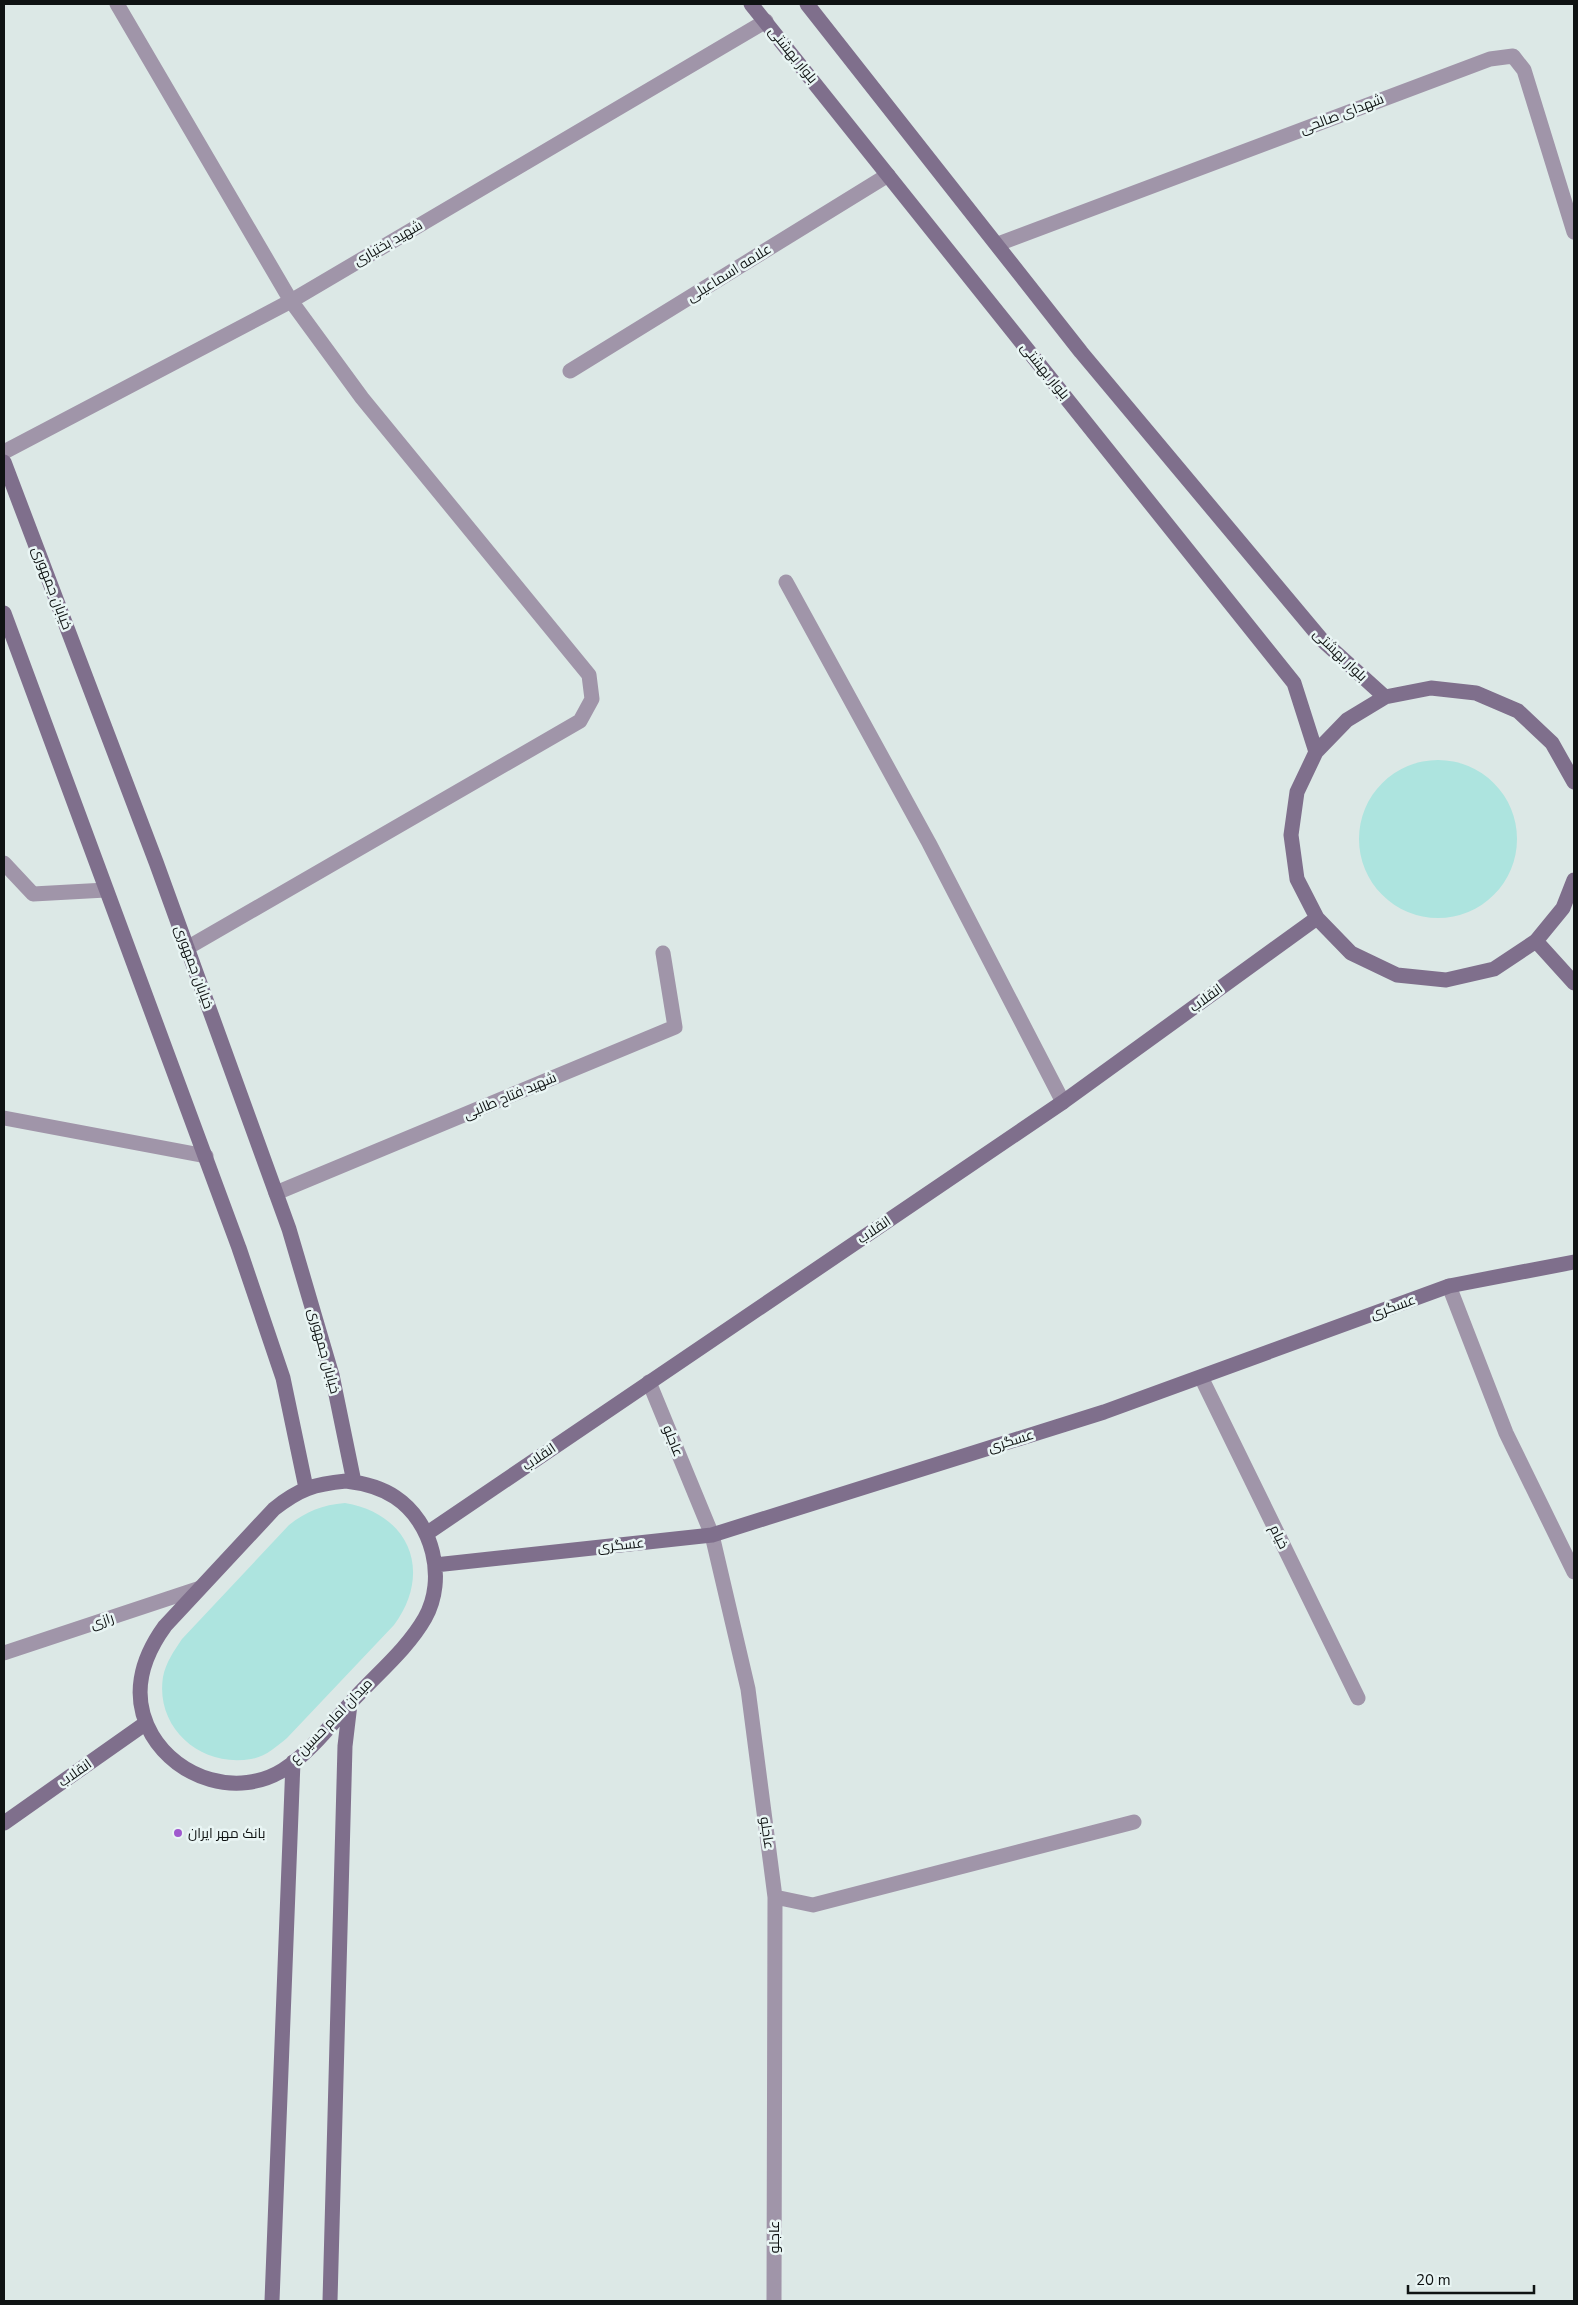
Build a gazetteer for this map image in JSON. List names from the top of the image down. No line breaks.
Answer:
{"streets":{"main road":["بلوار بهشتی","خیابان جمهوری","انقلاب","عسگری","میدان امام حسین ع"],"street":["شهدای صالحی","شهید بختیاری","علامه اسماعیلی","شهید فتاح طالبی","عاجلو","خیام","رازی"]},"crossings":[["بلوار بهشتی","شهدای صالحی"],["بلوار بهشتی","شهید بختیاری"],["بلوار بهشتی","علامه اسماعیلی"],["خیابان جمهوری","شهید فتاح طالبی"],["خیابان جمهوری","میدان امام حسین ع"],["انقلاب","عاجلو"],["انقلاب","میدان امام حسین ع"],["عسگری","عاجلو"],["عسگری","خیام"],["عسگری","میدان امام حسین ع"],["رازی","میدان امام حسین ع"]],"places":["بانک مهر ایران"],"scale_bar":"20 m"}
